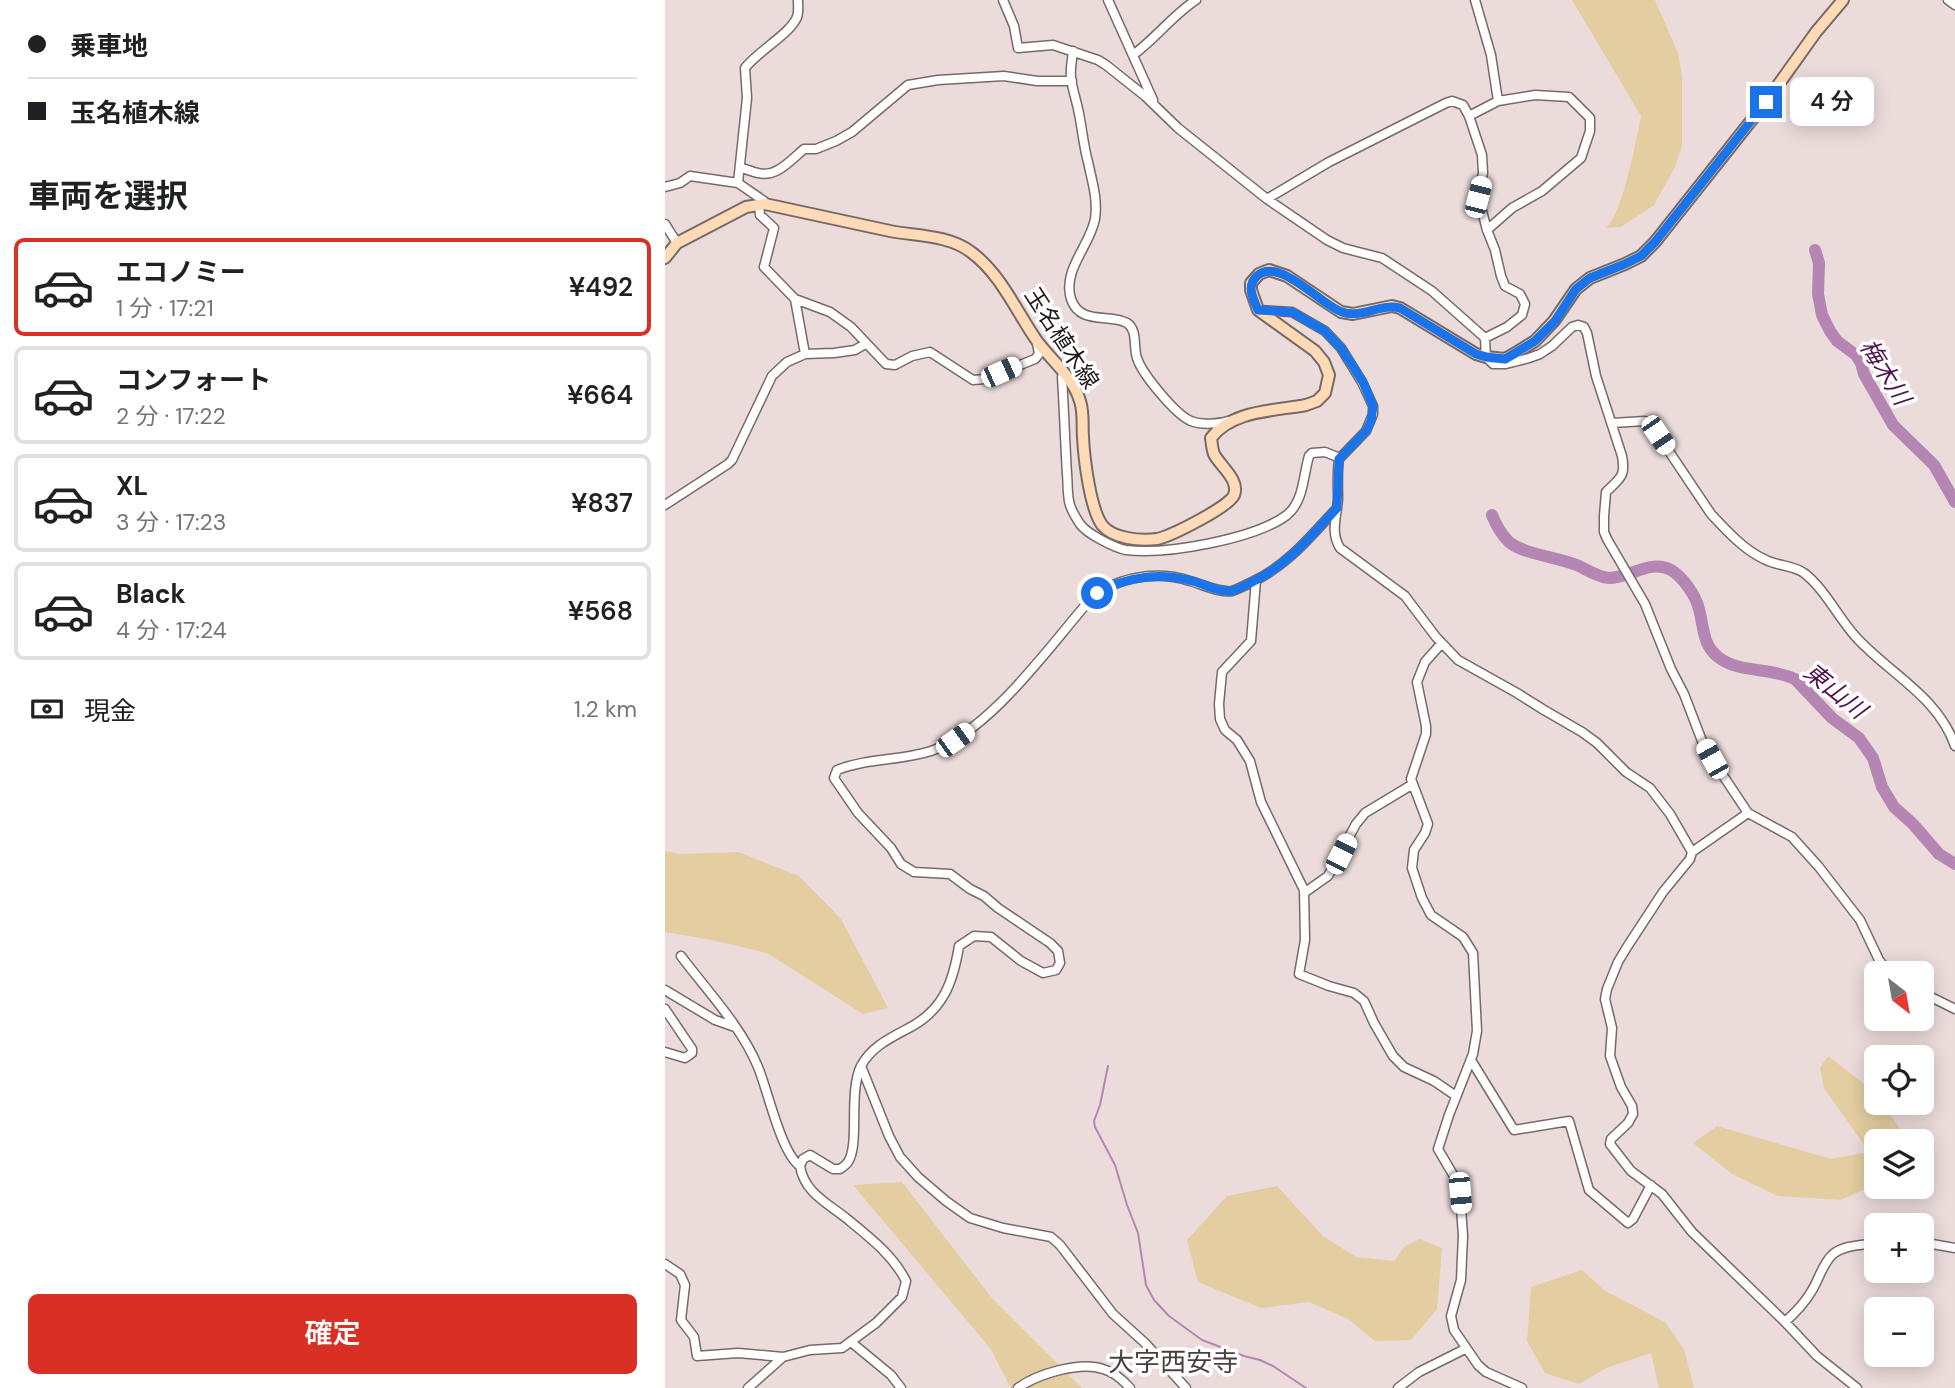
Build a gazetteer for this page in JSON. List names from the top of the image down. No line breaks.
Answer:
{"streets":{"main road":["玉名植木線"]},"districts":["大字西安寺"],"water":["梅木川","東山川"],"north":"bottom right","page":{"banner":["乗車地","玉名植木線"],"bubble":"4 分","heading":"車両を選択","list":[{"name":"エコノミー","note":"1 分 · 17:21","value":"¥492"},{"name":"コンフォート","note":"2 分 · 17:22","value":"¥664"},{"name":"XL","note":"3 分 · 17:23","value":"¥837"},{"name":"Black","note":"4 分 · 17:24","value":"¥568"}],"pay":["現金","1.2 km"],"map_buttons":["+","−"],"buttons":"確定"}}
